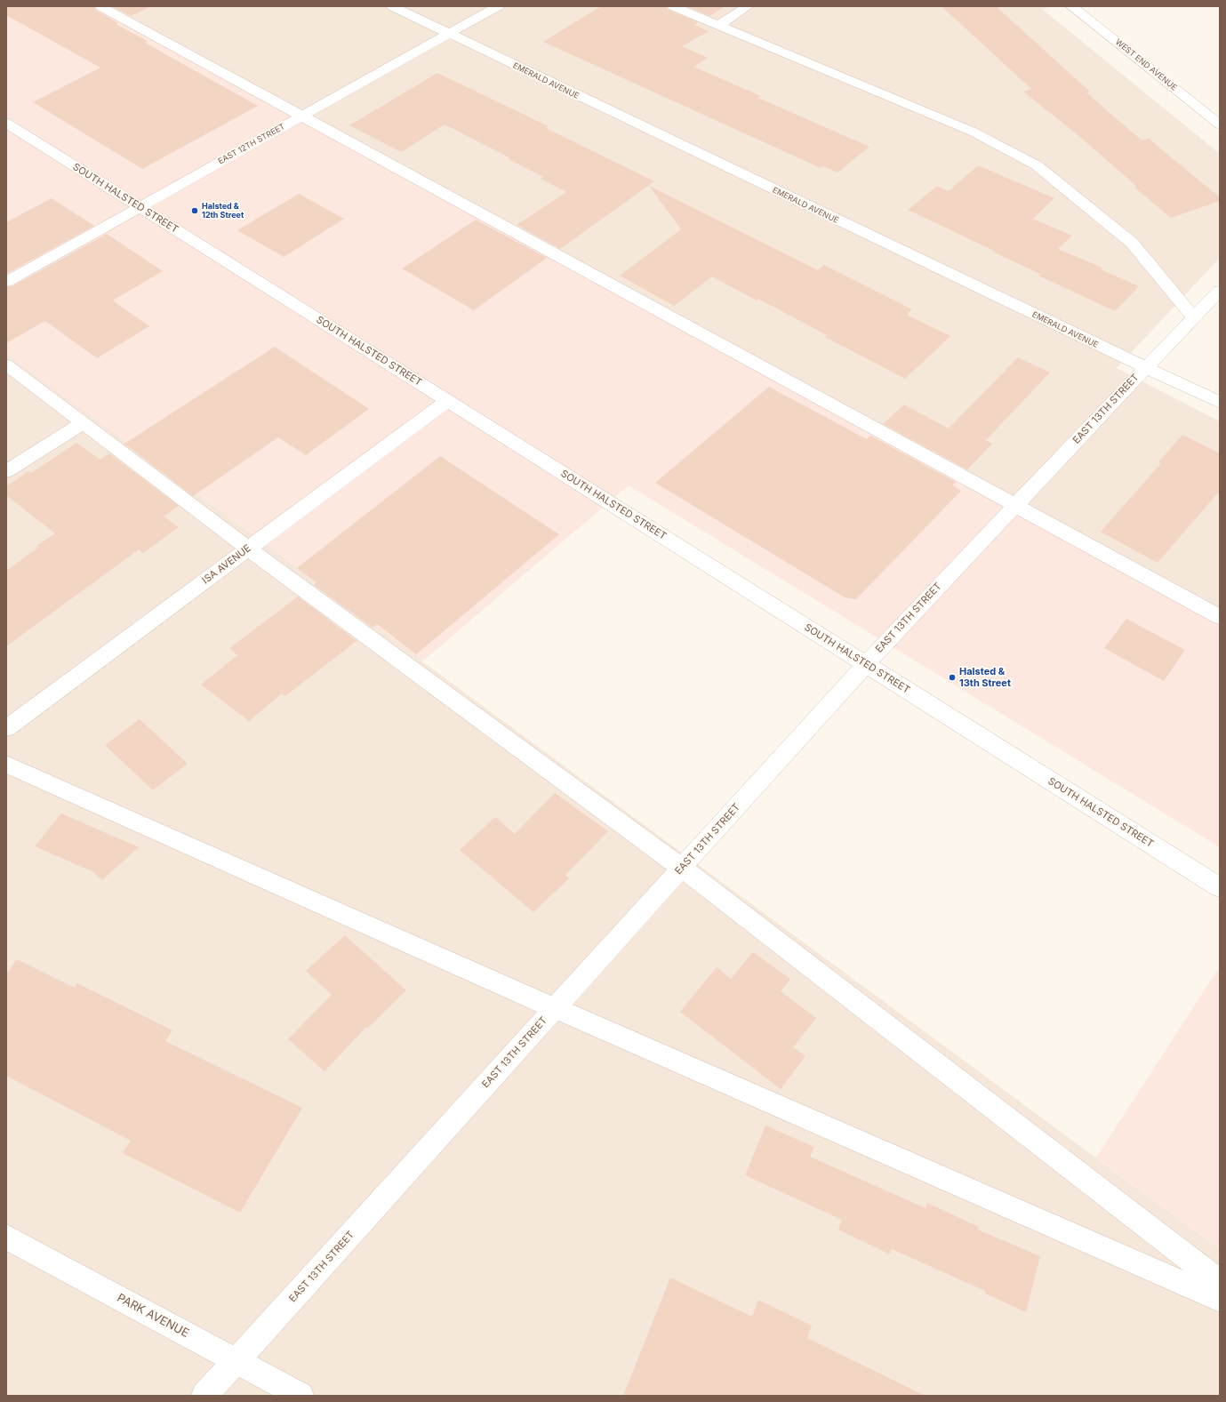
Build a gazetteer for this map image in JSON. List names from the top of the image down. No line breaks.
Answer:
{"streets":{"street":["WEST END AVENUE","EMERALD AVENUE","EAST 12TH STREET","SOUTH HALSTED STREET","EAST 13TH STREET","ISA AVENUE","PARK AVENUE"]},"crossings":[["EMERALD AVENUE","EAST 12TH STREET"],["EMERALD AVENUE","EAST 13TH STREET"],["EAST 12TH STREET","SOUTH HALSTED STREET"],["SOUTH HALSTED STREET","EAST 13TH STREET"],["SOUTH HALSTED STREET","ISA AVENUE"],["EAST 13TH STREET","PARK AVENUE"]],"places":["Halsted & 12th Street","Halsted & 13th Street"]}
